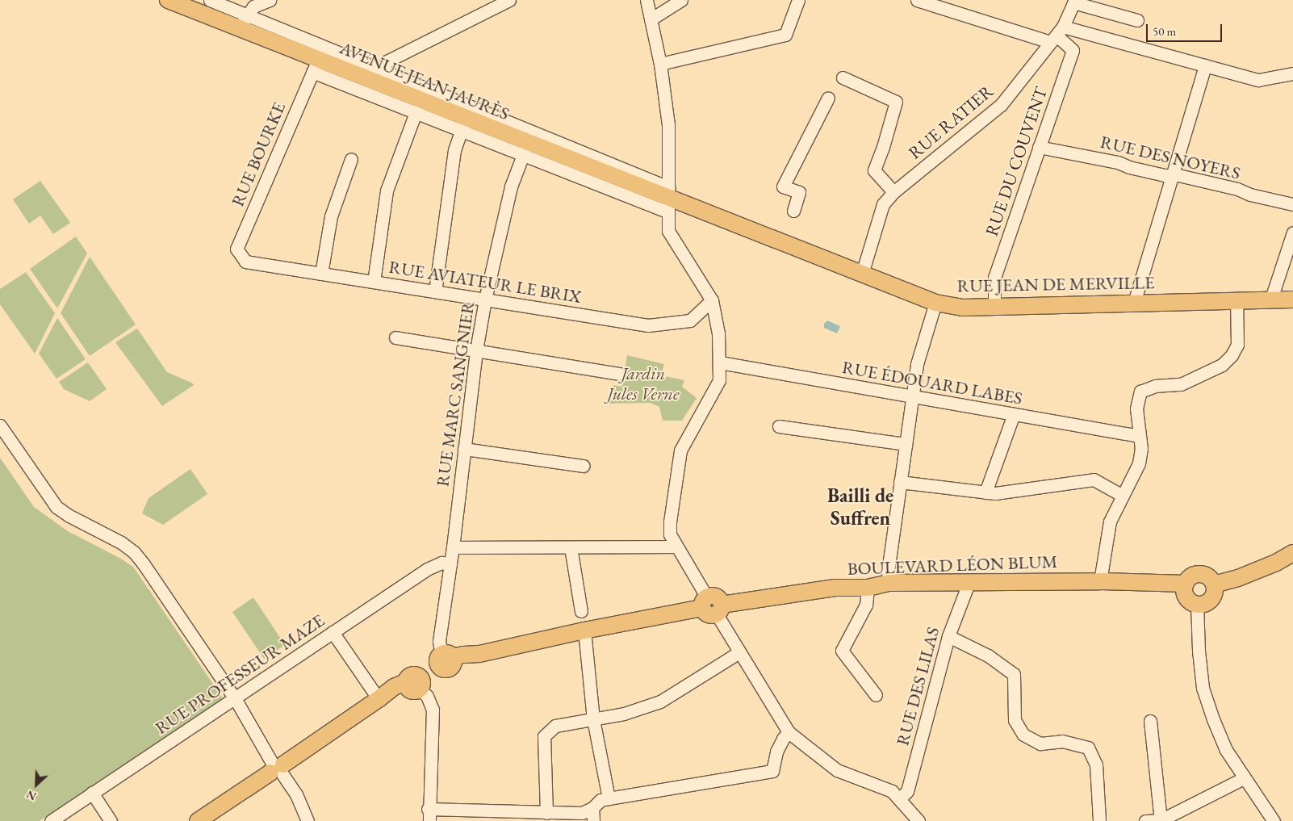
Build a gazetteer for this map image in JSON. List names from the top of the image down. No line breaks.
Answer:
{"streets":{"main road":["AVENUE JEAN JAURÈS","RUE JEAN DE MERVILLE","BOULEVARD LÉON BLUM"],"street":["RUE RATIER","RUE BOURKE","RUE DES NOYERS","RUE DU COUVENT","RUE AVIATEUR LE BRIX","RUE ÉDOUARD LABES","RUE MARC SANGNIER","RUE PROFESSEUR MAZE","RUE DES LILAS"]},"crossings":[["AVENUE JEAN JAURÈS","RUE BOURKE"],["AVENUE JEAN JAURÈS","RUE JEAN DE MERVILLE"],["AVENUE JEAN JAURÈS","RUE MARC SANGNIER"],["RUE RATIER","RUE DU COUVENT"],["RUE RATIER","RUE JEAN DE MERVILLE"],["RUE BOURKE","RUE AVIATEUR LE BRIX"],["RUE DES NOYERS","RUE DU COUVENT"],["RUE DU COUVENT","RUE JEAN DE MERVILLE"],["RUE AVIATEUR LE BRIX","RUE MARC SANGNIER"],["RUE MARC SANGNIER","BOULEVARD LÉON BLUM"],["RUE MARC SANGNIER","RUE PROFESSEUR MAZE"],["BOULEVARD LÉON BLUM","RUE DES LILAS"]],"districts":["Bailli de Suffren"],"parks":["Jardin Jules Verne"],"scale_bar":"50 m","north":"bottom left"}
